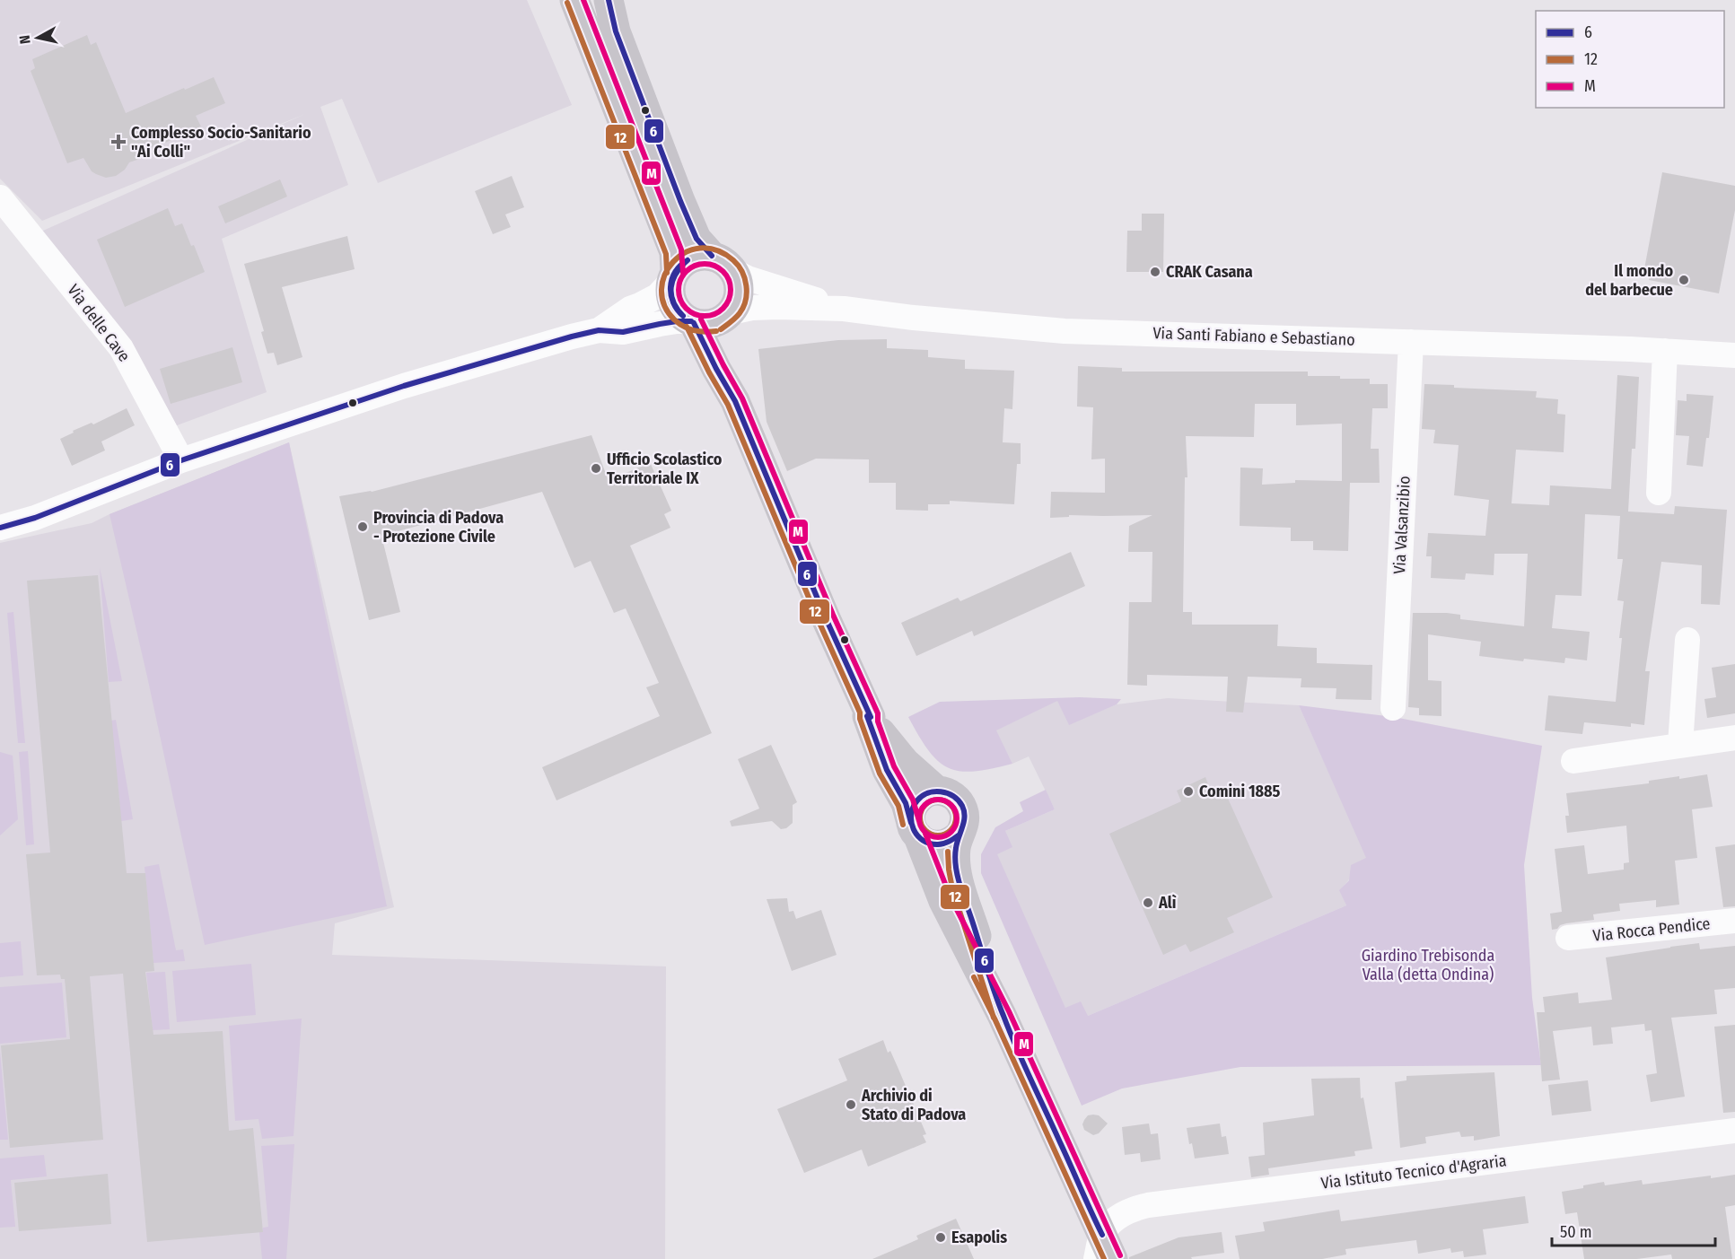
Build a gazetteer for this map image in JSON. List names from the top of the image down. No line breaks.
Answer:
{"streets":{"street":["Via delle Cave","Via Santi Fabiano e Sebastiano","Via Valsanzibio","Via Rocca Pendice","Via Istituto Tecnico d'Agraria"]},"crossings":[["Via Santi Fabiano e Sebastiano","Via Valsanzibio"]],"parks":["Giardino Trebisonda Valla (detta Ondina)"],"places":{"health":["Complesso Socio-Sanitario \"Ai Colli\""],"other":["CRAK Casana","Il mondo del barbecue","Ufficio Scolastico Territoriale IX","Provincia di Padova - Protezione Civile","Comini 1885","Alì","Archivio di Stato di Padova","Esapolis"]},"lines":["transit line 6","transit line M","transit line 12"],"legend":["6","12","M"],"scale_bar":"50 m","north":"left"}
